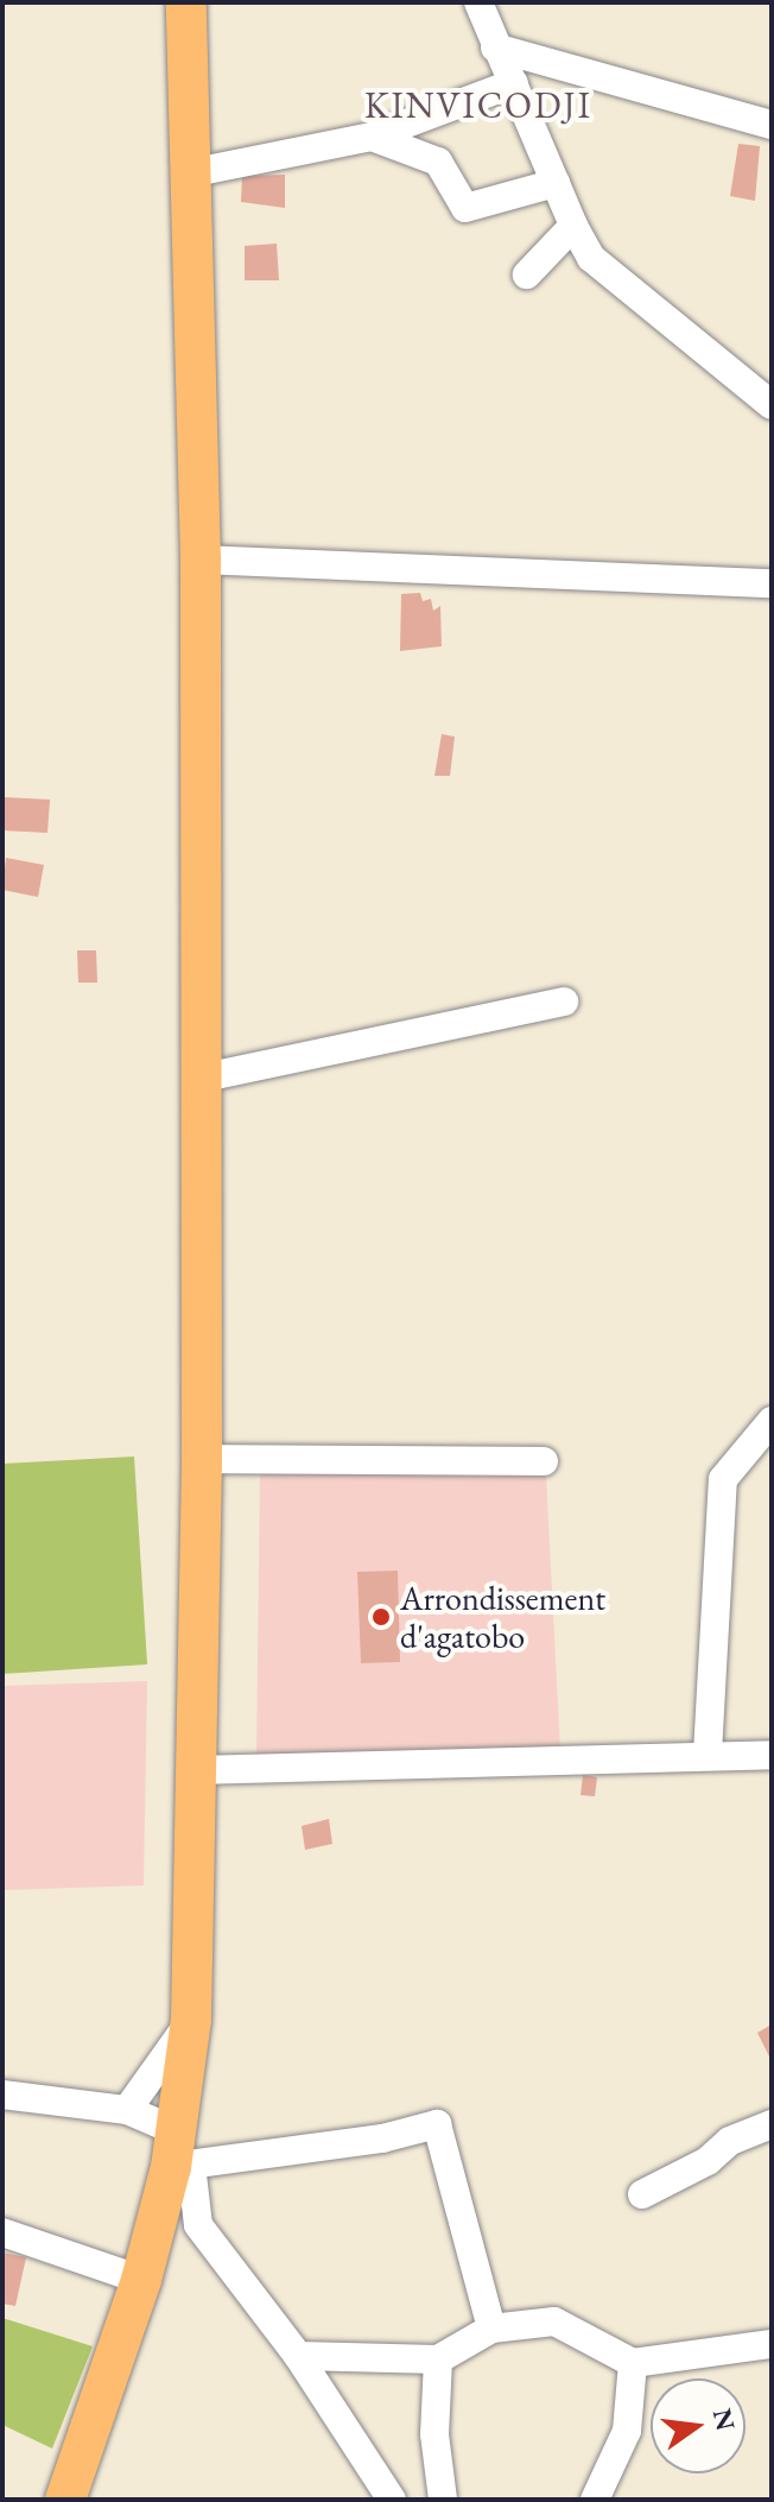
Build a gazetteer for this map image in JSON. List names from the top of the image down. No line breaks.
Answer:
{"districts":["KINVICODJI"],"places":["Arrondissement d'agatobo"],"north":"right"}
